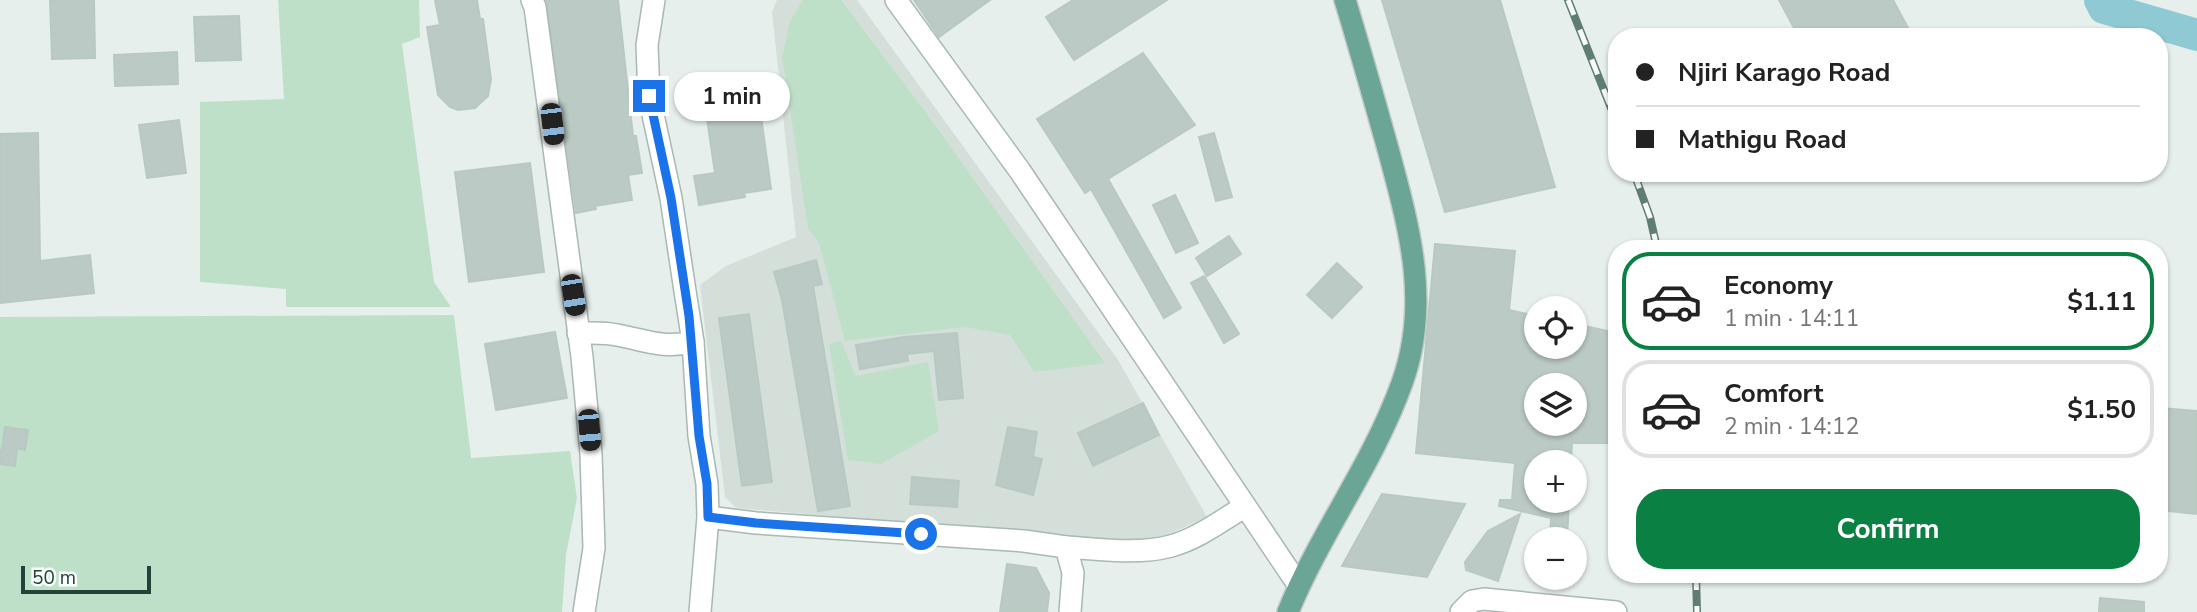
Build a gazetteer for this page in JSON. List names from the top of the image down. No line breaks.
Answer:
{"scale_bar":"50 m","page":{"banner":["Njiri Karago Road","Mathigu Road"],"bubble":"1 min","list":[{"name":"Economy","note":"1 min · 14:11","value":"$1.11"},{"name":"Comfort","note":"2 min · 14:12","value":"$1.50"}],"map_buttons":["+","−"],"buttons":"Confirm","scale":"50 m"}}
